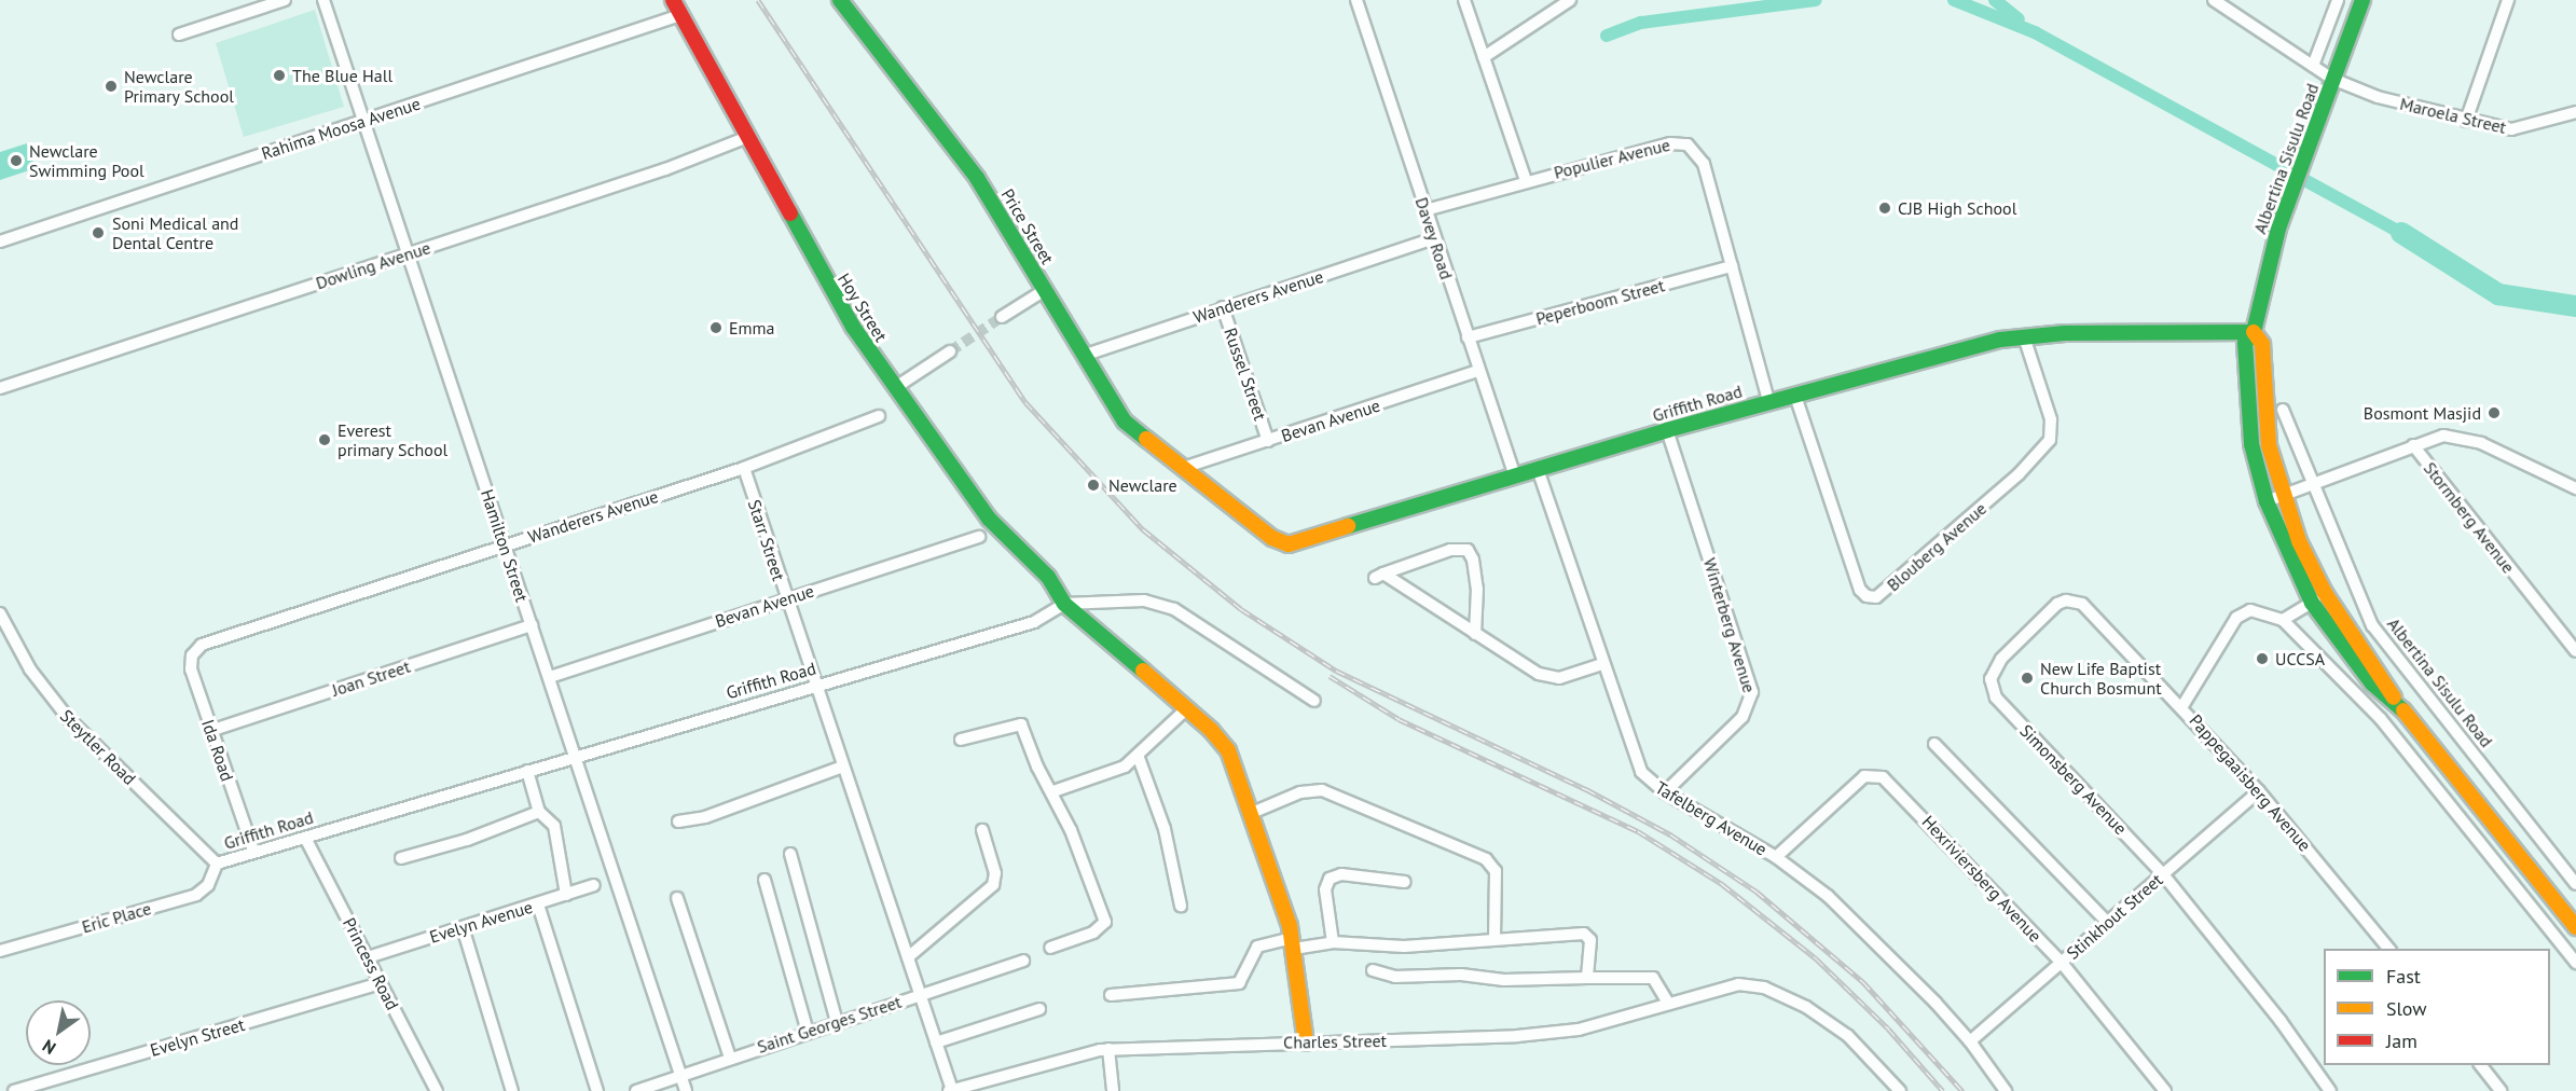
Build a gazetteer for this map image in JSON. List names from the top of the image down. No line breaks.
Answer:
{"streets":{"street":["Maroela Street","Rahima Moosa Avenue","Populier Avenue","Albertina Sisulu Road","Price Street","Davey Road","Dowling Avenue","Wanderers Avenue","Peperboom Street","Hoy Street","Russel Street","Griffith Road","Bevan Avenue","Stormberg Avenue","Starr Street","Hamilton Street","Blouberg Avenue","Winterberg Avenue","Joan Street","Steytler Road","Ida Road","Simonsberg Avenue","Pappegaaisberg Avenue","Tafelberg Avenue","Hexriviersberg Avenue","Stinkhout Street","Eric Place","Evelyn Avenue","Princess Road","Saint Georges Street","Evelyn Street","Charles Street"]},"crossings":[["Maroela Street","Albertina Sisulu Road"],["Rahima Moosa Avenue","Hoy Street"],["Rahima Moosa Avenue","Hamilton Street"],["Populier Avenue","Davey Road"],["Populier Avenue","Peperboom Street"],["Populier Avenue","Griffith Road"],["Albertina Sisulu Road","Griffith Road"],["Albertina Sisulu Road","Stormberg Avenue"],["Price Street","Wanderers Avenue"],["Price Street","Griffith Road"],["Price Street","Bevan Avenue"],["Davey Road","Wanderers Avenue"],["Davey Road","Peperboom Street"],["Davey Road","Griffith Road"],["Davey Road","Bevan Avenue"],["Dowling Avenue","Hoy Street"],["Dowling Avenue","Hamilton Street"],["Wanderers Avenue","Russel Street"],["Wanderers Avenue","Starr Street"],["Wanderers Avenue","Hamilton Street"],["Wanderers Avenue","Ida Road"],["Hoy Street","Griffith Road"],["Hoy Street","Charles Street"],["Russel Street","Bevan Avenue"],["Griffith Road","Bevan Avenue"],["Griffith Road","Starr Street"],["Griffith Road","Hamilton Street"],["Griffith Road","Blouberg Avenue"],["Griffith Road","Winterberg Avenue"],["Griffith Road","Steytler Road"],["Griffith Road","Ida Road"],["Griffith Road","Tafelberg Avenue"],["Griffith Road","Eric Place"],["Griffith Road","Princess Road"],["Bevan Avenue","Starr Street"],["Bevan Avenue","Hamilton Street"],["Starr Street","Saint Georges Street"],["Starr Street","Charles Street"],["Hamilton Street","Joan Street"],["Hamilton Street","Saint Georges Street"],["Winterberg Avenue","Tafelberg Avenue"],["Joan Street","Ida Road"],["Steytler Road","Eric Place"],["Simonsberg Avenue","Pappegaaisberg Avenue"],["Simonsberg Avenue","Stinkhout Street"],["Pappegaaisberg Avenue","Stinkhout Street"],["Tafelberg Avenue","Hexriviersberg Avenue"],["Tafelberg Avenue","Stinkhout Street"],["Hexriviersberg Avenue","Stinkhout Street"],["Evelyn Avenue","Princess Road"],["Princess Road","Evelyn Street"]],"places":["The Blue Hall","Newclare Primary School","Newclare Swimming Pool","CJB High School","Soni Medical and Dental Centre","Emma","Bosmont Masjid","Everest primary School","Newclare","UCCSA","New Life Baptist Church Bosmunt"],"legend":["Fast","Slow","Jam"],"north":"bottom left"}
